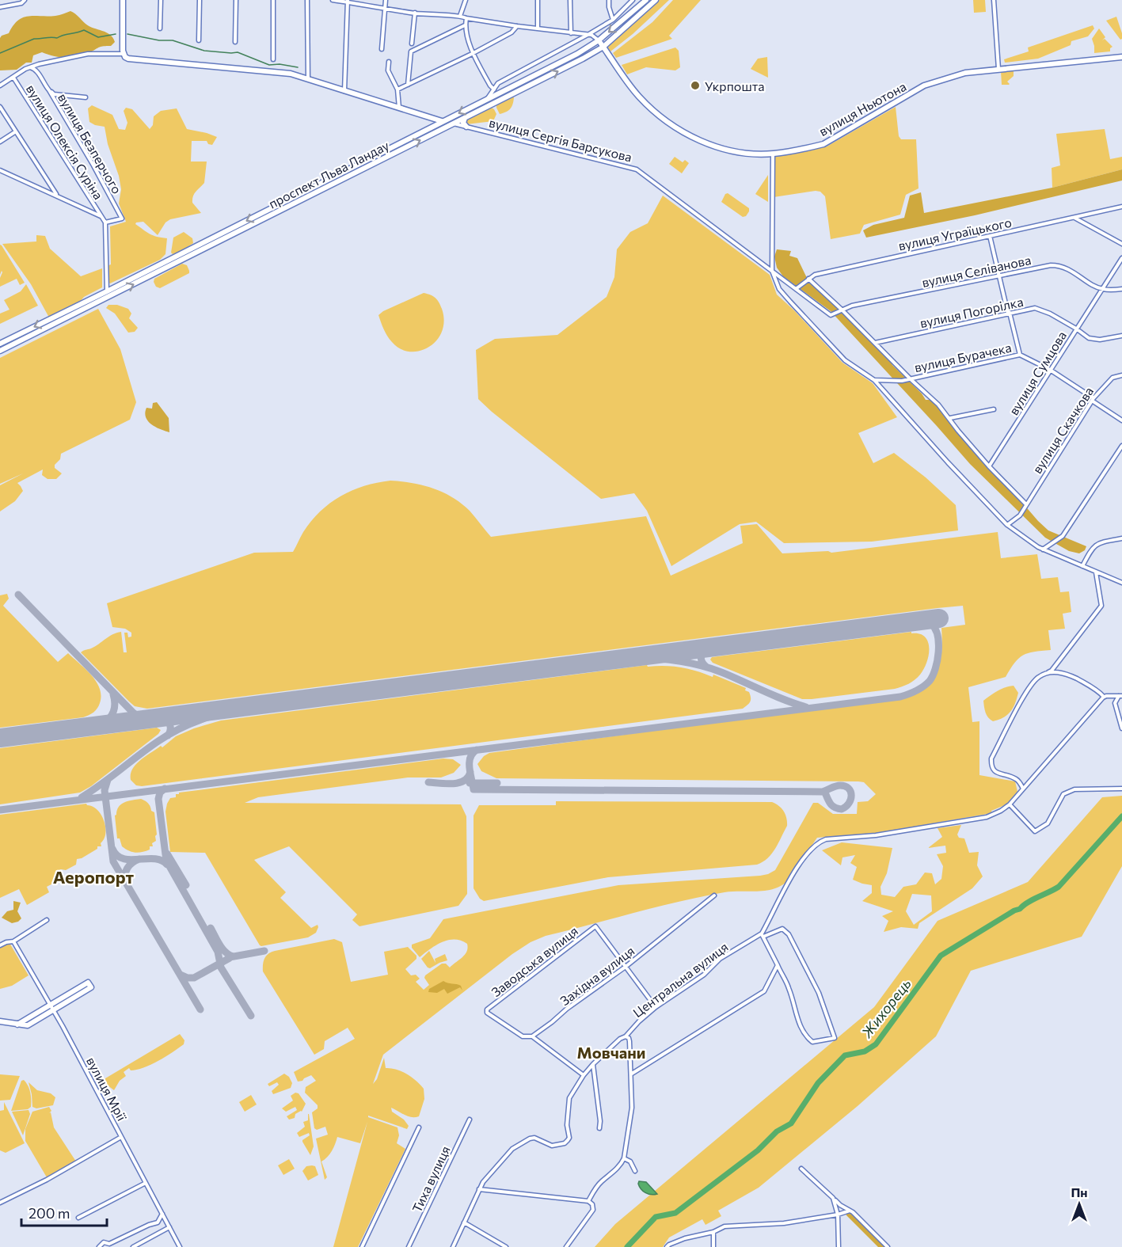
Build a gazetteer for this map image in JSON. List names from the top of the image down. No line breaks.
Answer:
{"streets":{"main road":["вулиця Ньютона","проспект Льва Ландау"],"street":["вулиця Сергія Барсукова","вулиця Олексія Суріна","вулиця Безперчого","вулиця Уграїцького","вулиця Селіванова","вулиця Погорілка","вулиця Бурачека","вулиця Сумцова","вулиця Скачкова","Заводська вулиця","Західна вулиця","Центральна вулиця","вулиця Мрії","Тиха вулиця"]},"crossings":[["вулиця Ньютона","проспект Льва Ландау"],["вулиця Сергія Барсукова","проспект Льва Ландау"],["вулиця Сергія Барсукова","вулиця Уграїцького"],["вулиця Сергія Барсукова","вулиця Селіванова"],["вулиця Олексія Суріна","вулиця Безперчого"],["вулиця Селіванова","вулиця Сумцова"],["вулиця Погорілка","вулиця Сумцова"],["вулиця Бурачека","вулиця Сумцова"],["вулиця Бурачека","вулиця Скачкова"],["Заводська вулиця","Західна вулиця"]],"districts":["Аеропорт","Мовчани"],"water":["Жихорець"],"places":["Укрпошта"],"scale_bar":"200 m","north":"top"}
